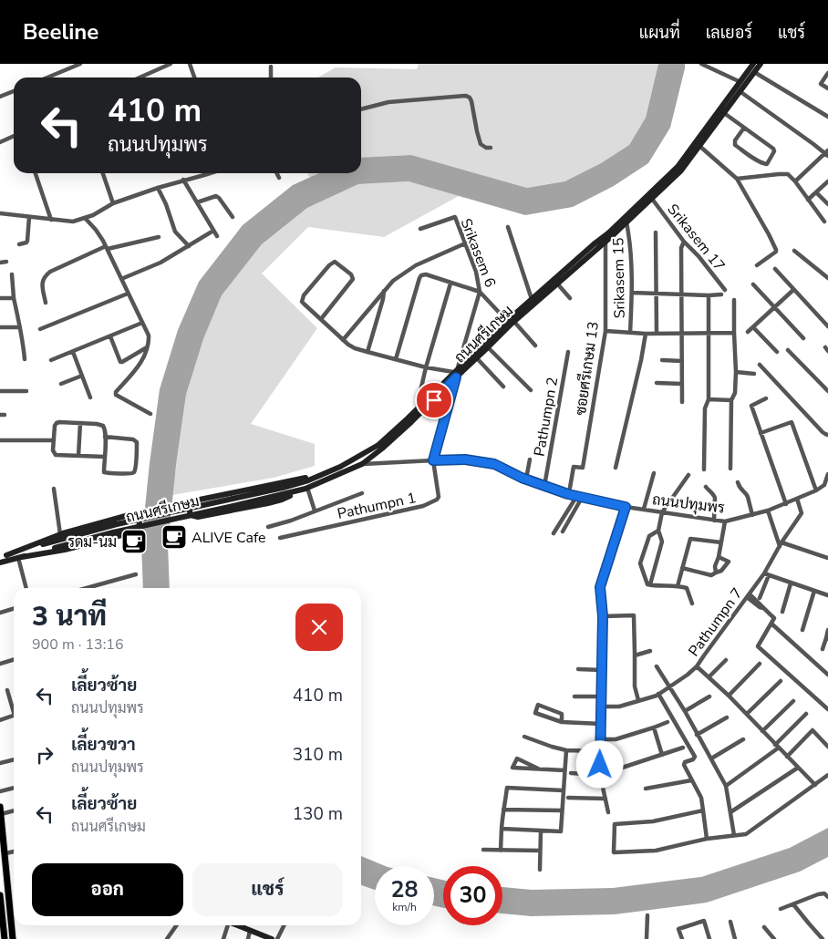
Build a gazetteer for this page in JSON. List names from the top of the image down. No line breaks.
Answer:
{"streets":{"main road":["ถนนศรีเกษม"],"street":["Srikasem 17","Srikasem 6","Srikasem 15","ซอยศรีเกษม 13","Pathumpn 2","ถนนปทุมพร","Pathumpn 1","Pathumpn 7"]},"crossings":[["Srikasem 17","ถนนศรีเกษม"],["Srikasem 6","ถนนศรีเกษม"],["Srikasem 15","ถนนศรีเกษม"],["ถนนศรีเกษม","ซอยศรีเกษม 13"],["ถนนศรีเกษม","ถนนปทุมพร"],["Pathumpn 2","ถนนปทุมพร"],["ถนนปทุมพร","Pathumpn 1"],["ถนนปทุมพร","Pathumpn 7"]],"places":{"cafe":["ALIVE Cafe","รดม-นม"]},"page":{"header":"Beeline","nav":["แผนที่","เลเยอร์","แชร์"],"turn":["410 m","ถนนปทุมพร"],"heading":["3 นาที","900 m · 13:16"],"list":[{"name":"เลี้ยวซ้าย","note":"ถนนปทุมพร","value":"410 m"},{"name":"เลี้ยวขวา","note":"ถนนปทุมพร","value":"310 m"},{"name":"เลี้ยวซ้าย","note":"ถนนศรีเกษม","value":"130 m"}],"buttons":["ออก","แชร์"],"speed":"28 km/h","limit":"30"}}
